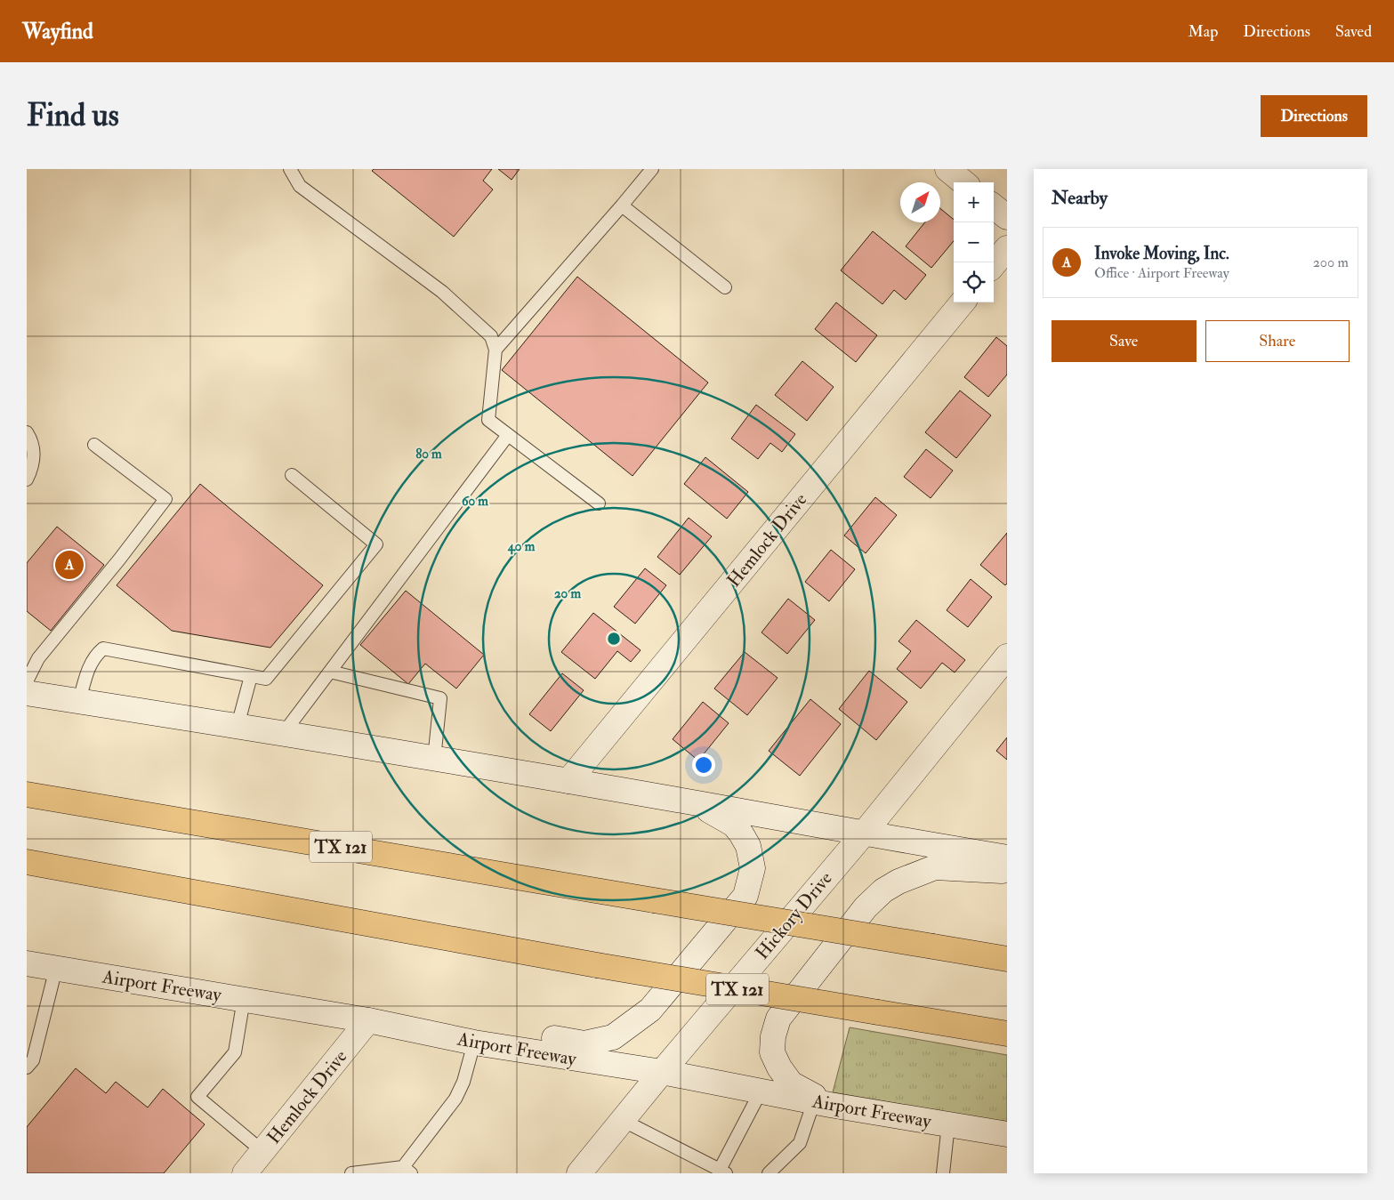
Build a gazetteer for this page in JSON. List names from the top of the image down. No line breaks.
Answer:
{"streets":{"highway":["TX 121"],"main road":["Hemlock Drive","Hickory Drive","Airport Freeway"]},"crossings":[["Hemlock Drive","Airport Freeway"],["Hickory Drive","Airport Freeway"]],"north":"top right","page":{"header":"Wayfind","nav":["Map","Directions","Saved"],"buttons":["Directions",["Save","Share"]],"title":"Find us","heading":"Nearby","map_buttons":["+","−"],"list":[{"mark":"A","name":"Invoke Moving, Inc.","note":"Office · Airport Freeway","value":"200 m"}],"pins":"A"},"rings":["80 m","60 m","40 m","20 m"]}
